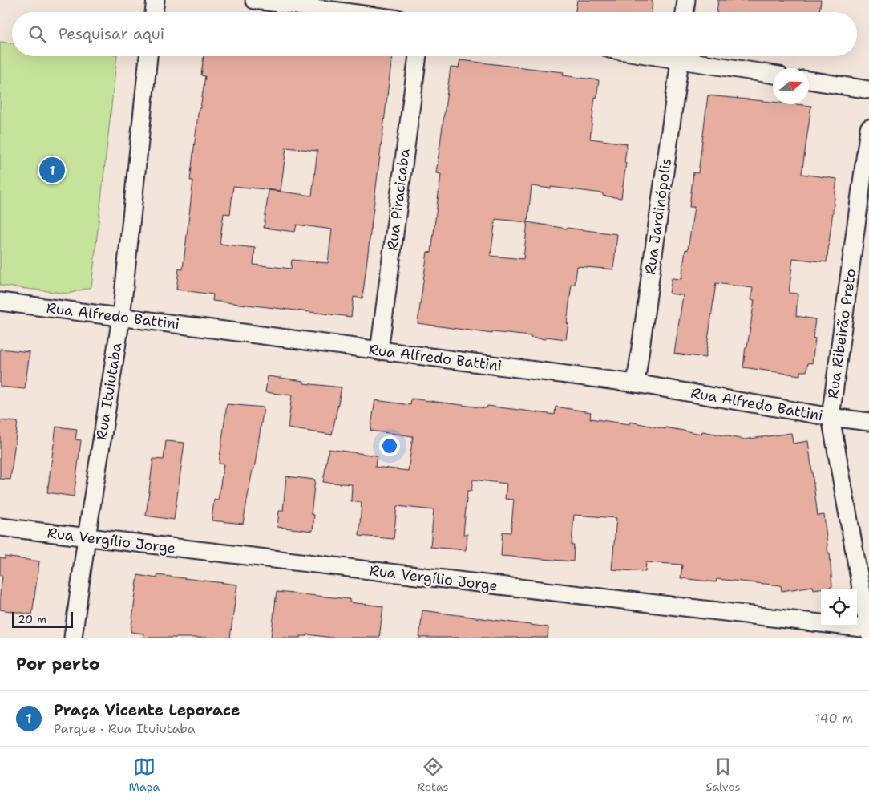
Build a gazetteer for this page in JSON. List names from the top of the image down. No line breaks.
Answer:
{"streets":{"street":["Rua Piracicaba","Rua Jardinópolis","Rua Alfredo Battini","Rua Ribeirão Preto","Rua Ituiutaba","Rua Vergílio Jorge"]},"crossings":[["Rua Piracicaba","Rua Alfredo Battini"],["Rua Jardinópolis","Rua Alfredo Battini"],["Rua Alfredo Battini","Rua Ribeirão Preto"],["Rua Alfredo Battini","Rua Ituiutaba"],["Rua Ribeirão Preto","Rua Vergílio Jorge"],["Rua Ituiutaba","Rua Vergílio Jorge"]],"scale_bar":"20 m","north":"right","page":{"search":"Pesquisar aqui","pins":"1","scale":"20 m","heading":"Por perto","list":[{"mark":"1","name":"Praça Vicente Leporace","note":"Parque · Rua Ituiutaba","value":"140 m"}],"nav":["Mapa","Rotas","Salvos"]}}
